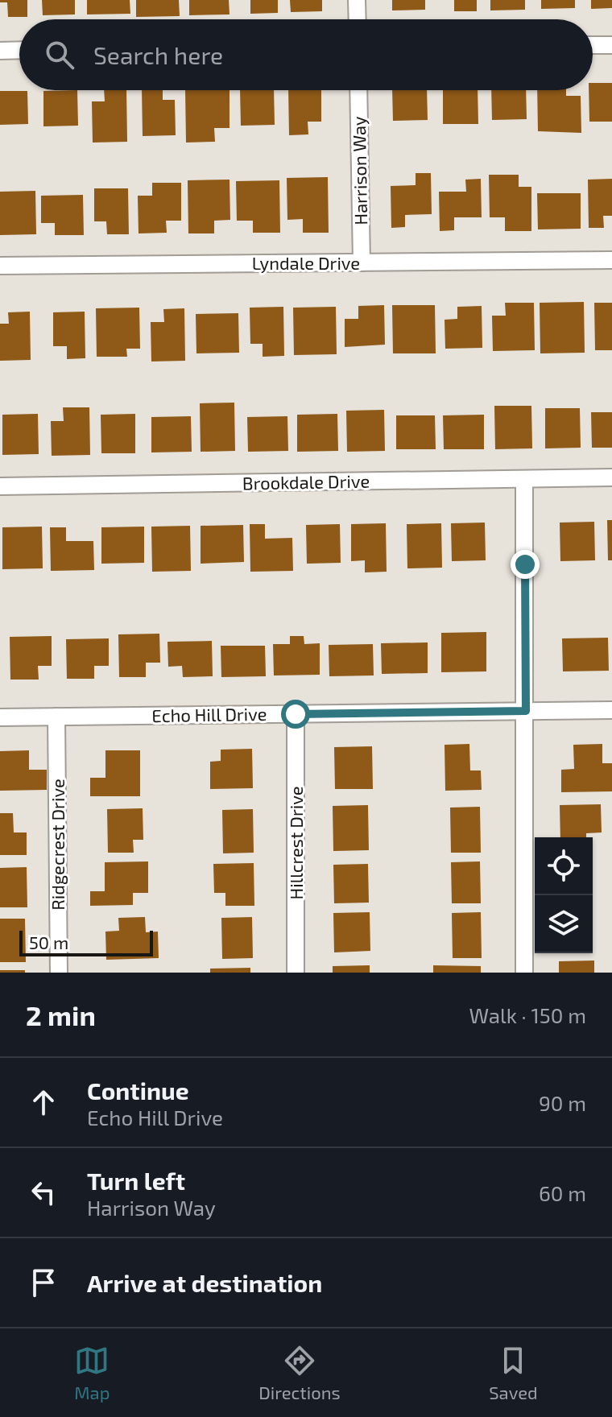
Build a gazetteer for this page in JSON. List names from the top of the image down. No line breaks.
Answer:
{"streets":{"street":["Harrison Way","Lyndale Drive","Brookdale Drive","Echo Hill Drive","Hillcrest Drive","Ridgecrest Drive"]},"crossings":[["Harrison Way","Lyndale Drive"],["Echo Hill Drive","Hillcrest Drive"],["Echo Hill Drive","Ridgecrest Drive"]],"scale_bar":"50 m","page":{"search":"Search here","scale":"50 m","heading":["2 min","Walk · 150 m"],"list":[["Continue","Echo Hill Drive","90 m"],["Turn left","Harrison Way","60 m"],"Arrive at destination"],"nav":["Map","Directions","Saved"]}}
